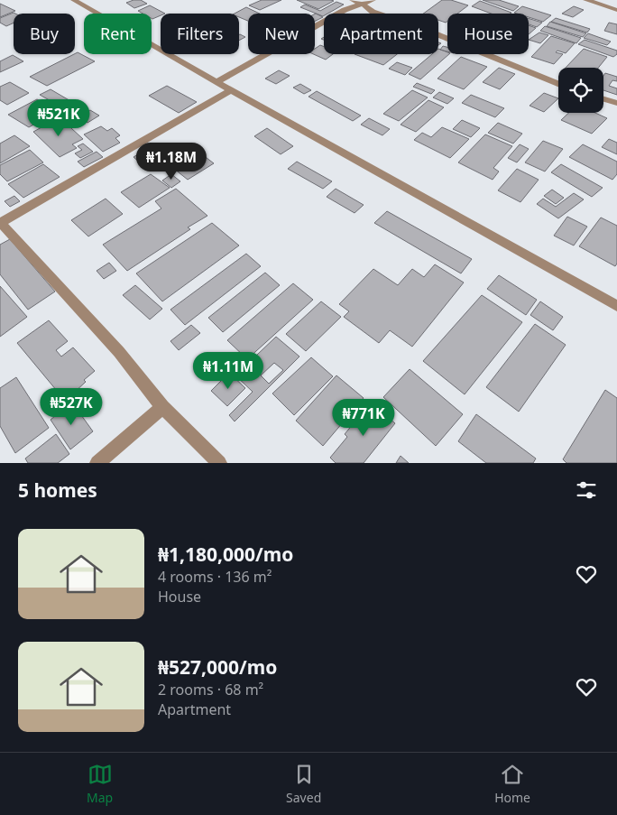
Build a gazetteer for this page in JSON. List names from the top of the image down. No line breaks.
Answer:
{"page":{"chip":["Buy","Rent","Filters","New","Apartment","House"],"price":["₦521K","₦1.18M","₦1.11M","₦527K","₦771K"],"heading":"5 homes","list":[{"name":"₦1,180,000/mo","note":"4 rooms · 136 m² · House"},{"name":"₦527,000/mo","note":"2 rooms · 68 m² · Apartment"}],"tabs":["Map","Saved","Home"]}}
